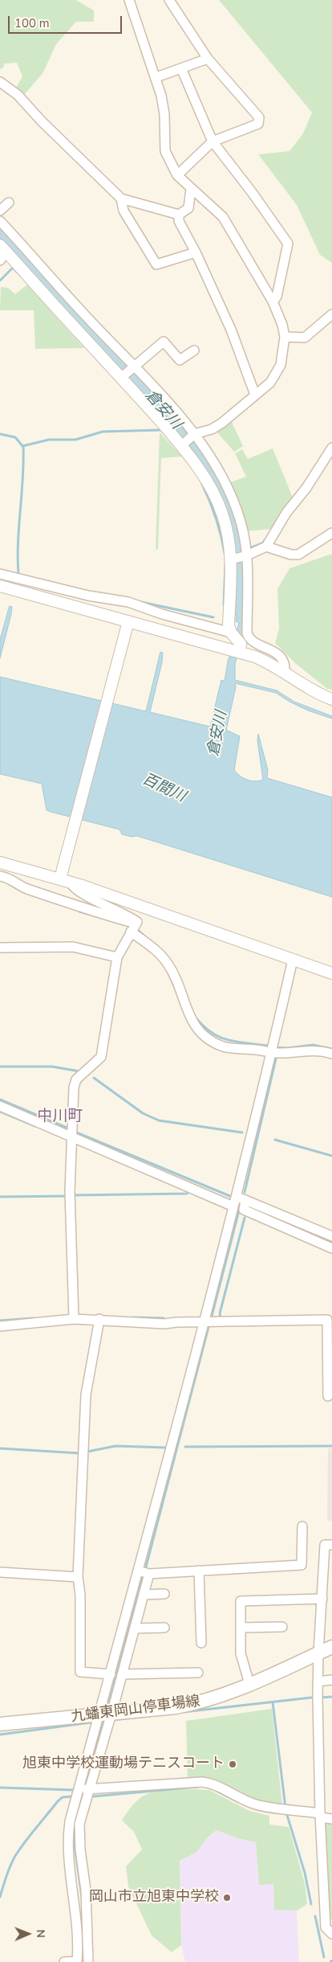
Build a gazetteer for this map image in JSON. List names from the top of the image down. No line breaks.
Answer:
{"streets":{"main road":["九蟠東岡山停車場線"]},"districts":["中川町"],"water":["倉安川","百間川"],"places":["旭東中学校運動場テニスコート","岡山市立旭東中学校"],"scale_bar":"100 m","north":"right"}
